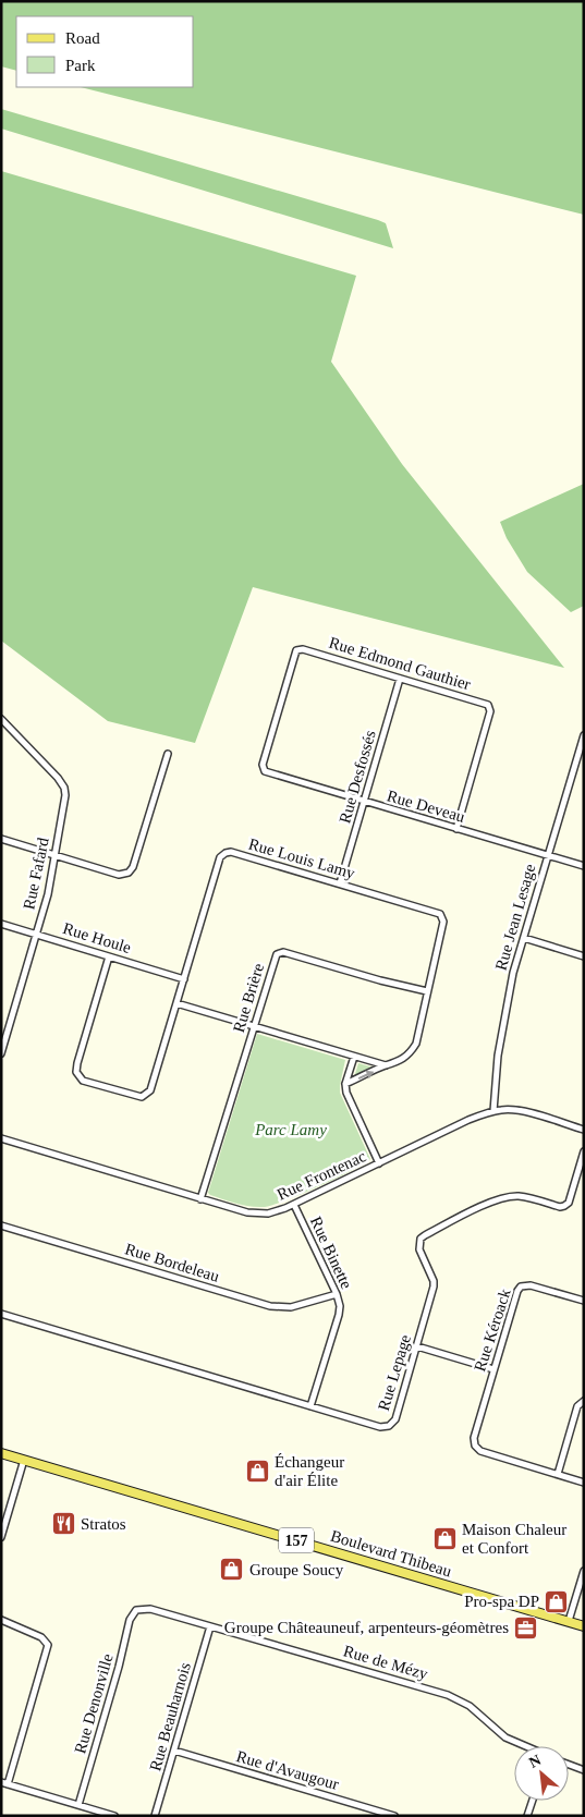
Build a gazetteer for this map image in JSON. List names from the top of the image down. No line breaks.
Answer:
{"streets":{"main road":["157","Boulevard Thibeau"],"street":["Rue Edmond Gauthier","Rue Desfossés","Rue Deveau","Rue Louis Lamy","Rue Fafard","Rue Jean Lesage","Rue Houle","Rue Brière","Rue Frontenac","Rue Binette","Rue Bordeleau","Rue Kéroack","Rue Lepage","Rue de Mézy","Rue Denonville","Rue Beauharnois","Rue d'Avaugour"]},"crossings":[["Rue Edmond Gauthier","Rue Desfossés"],["Rue Edmond Gauthier","Rue Deveau"],["Rue Desfossés","Rue Deveau"],["Rue Desfossés","Rue Louis Lamy"],["Rue Deveau","Rue Jean Lesage"],["Rue Louis Lamy","Rue Houle"],["Rue Louis Lamy","Rue Brière"],["Rue Fafard","Rue Houle"],["Rue Jean Lesage","Rue Frontenac"],["Rue Brière","Rue Frontenac"],["Rue Frontenac","Rue Binette"],["Rue Binette","Rue Bordeleau"],["Rue Binette","Rue Lepage"],["Rue de Mézy","Rue Denonville"],["Rue de Mézy","Rue Beauharnois"],["Rue Beauharnois","Rue d'Avaugour"]],"parks":["Parc Lamy"],"places":{"shop":["Échangeur d'air Élite","Maison Chaleur et Confort","Groupe Soucy","Pro-spa DP"],"restaurant":["Stratos"],"office":["Groupe Châteauneuf, arpenteurs-géomètres"]},"legend":["Road","Park"],"north":"top left"}
